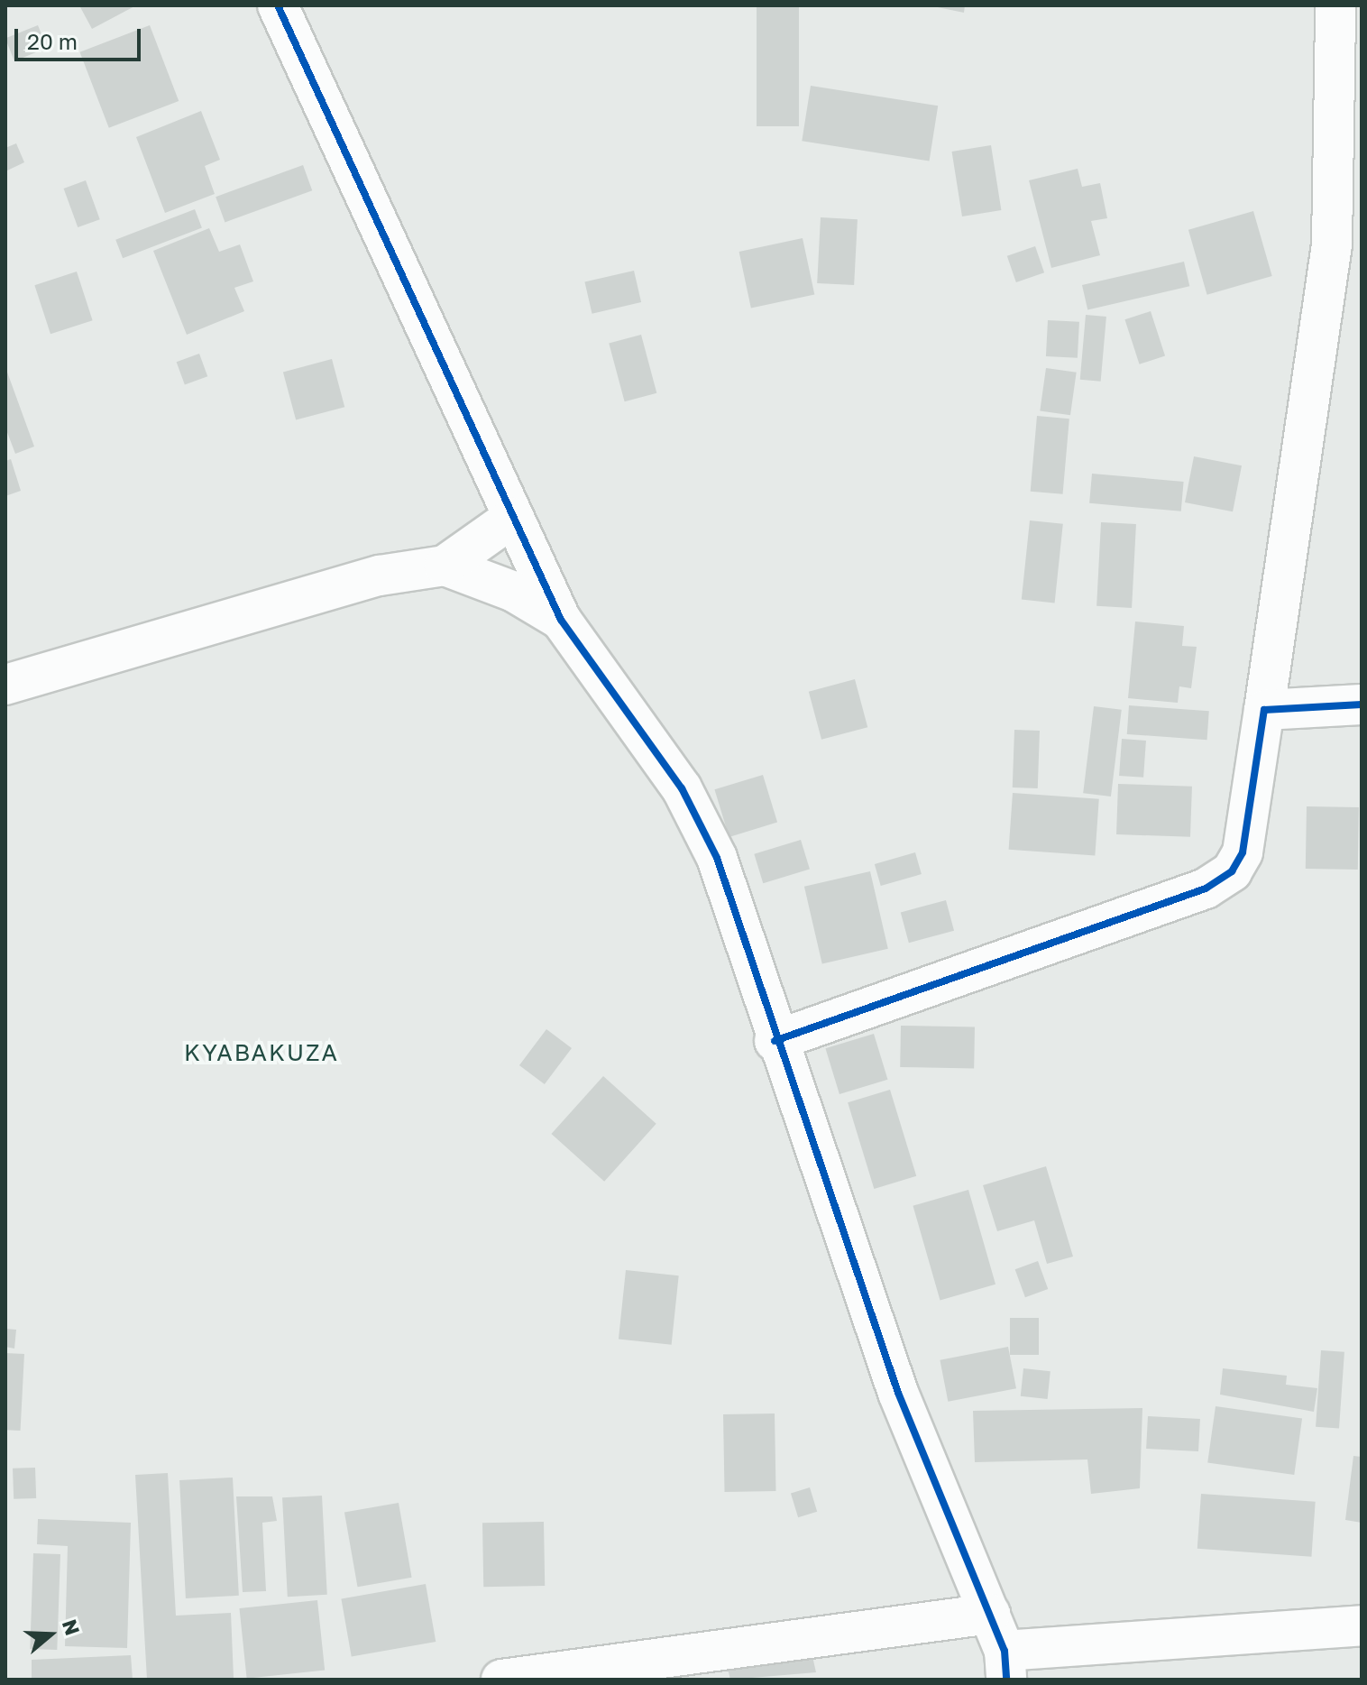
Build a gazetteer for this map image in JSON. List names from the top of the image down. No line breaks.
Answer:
{"districts":["KYABAKUZA"],"scale_bar":"20 m","north":"right"}
